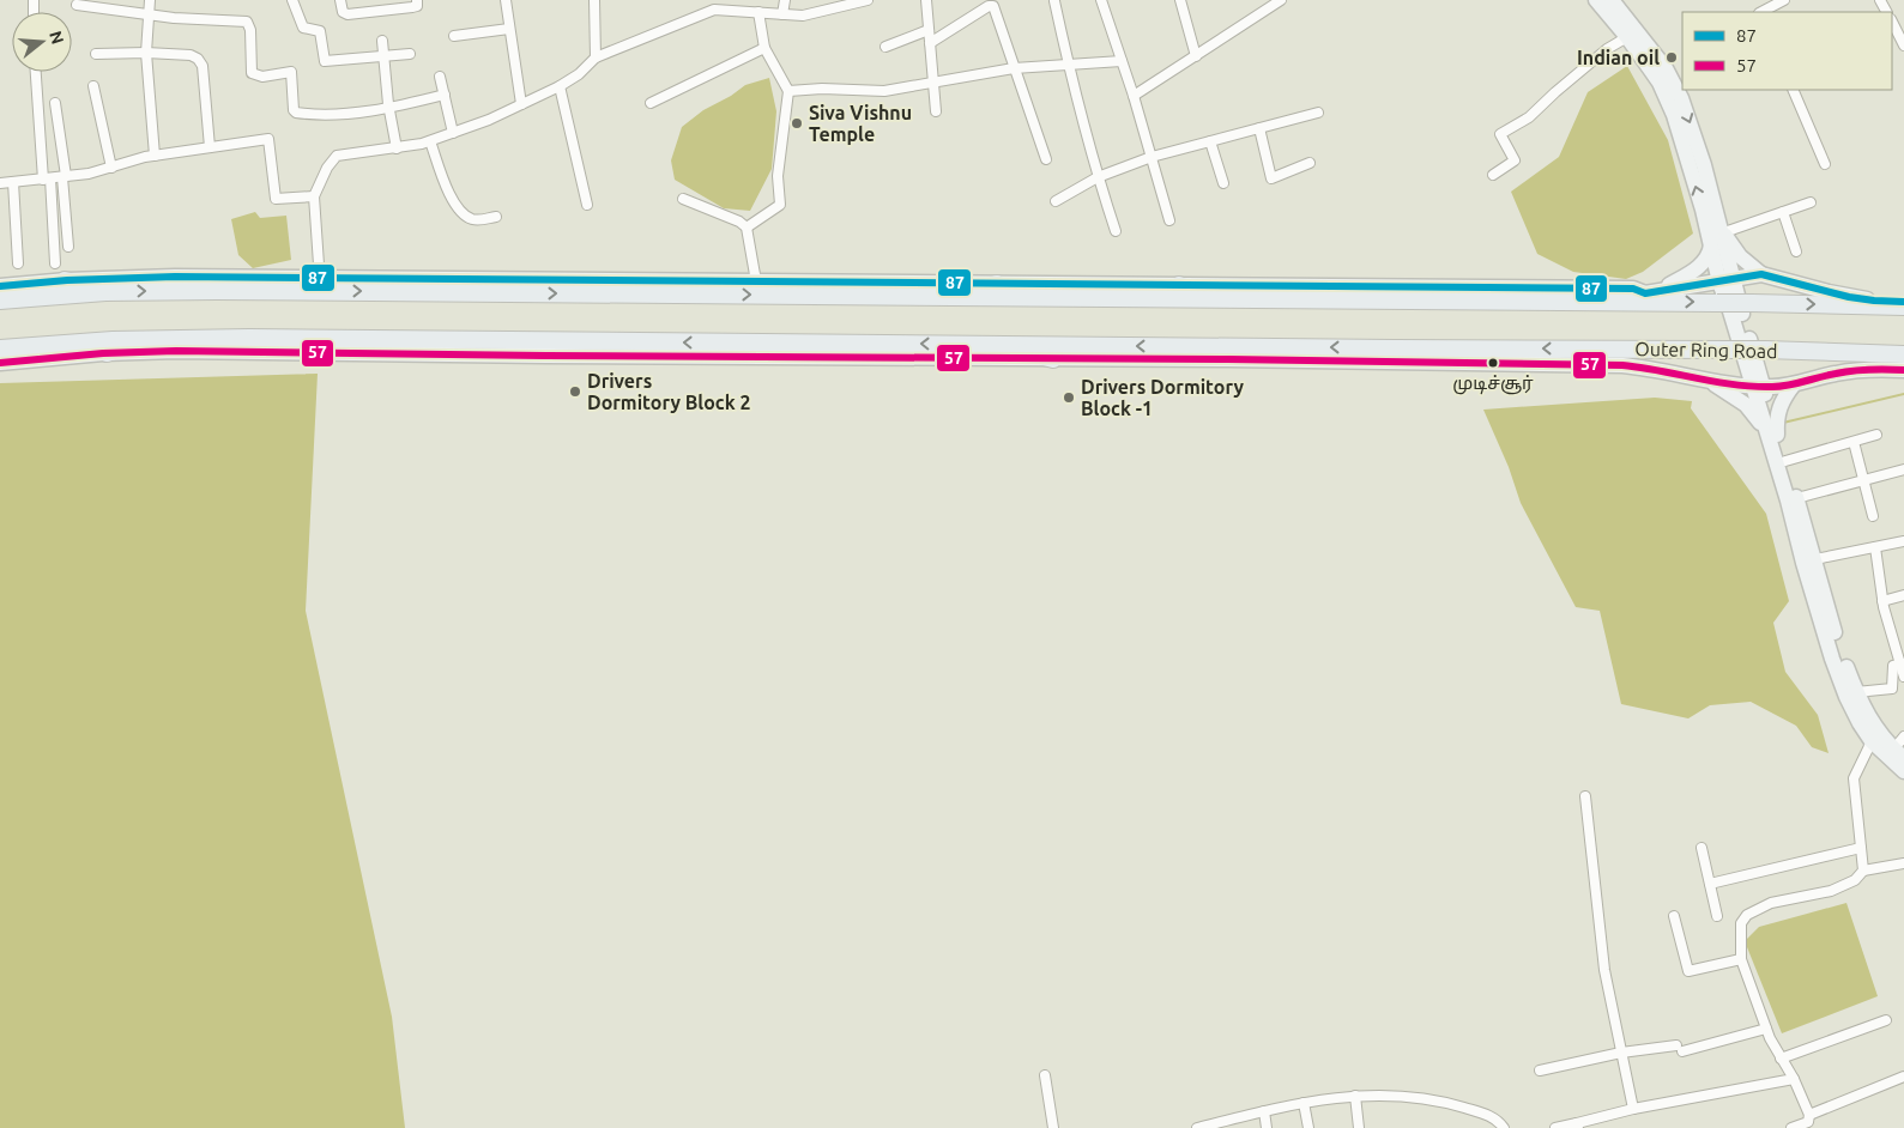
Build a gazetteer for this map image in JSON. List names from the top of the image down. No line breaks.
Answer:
{"streets":{"highway":["Outer Ring Road"]},"places":["Indian oil","Siva Vishnu Temple","முடிச்சூர்","Drivers Dormitory Block 2","Drivers Dormitory Block -1"],"lines":["transit line 87","transit line 57"],"legend":["87","57"],"north":"right"}
